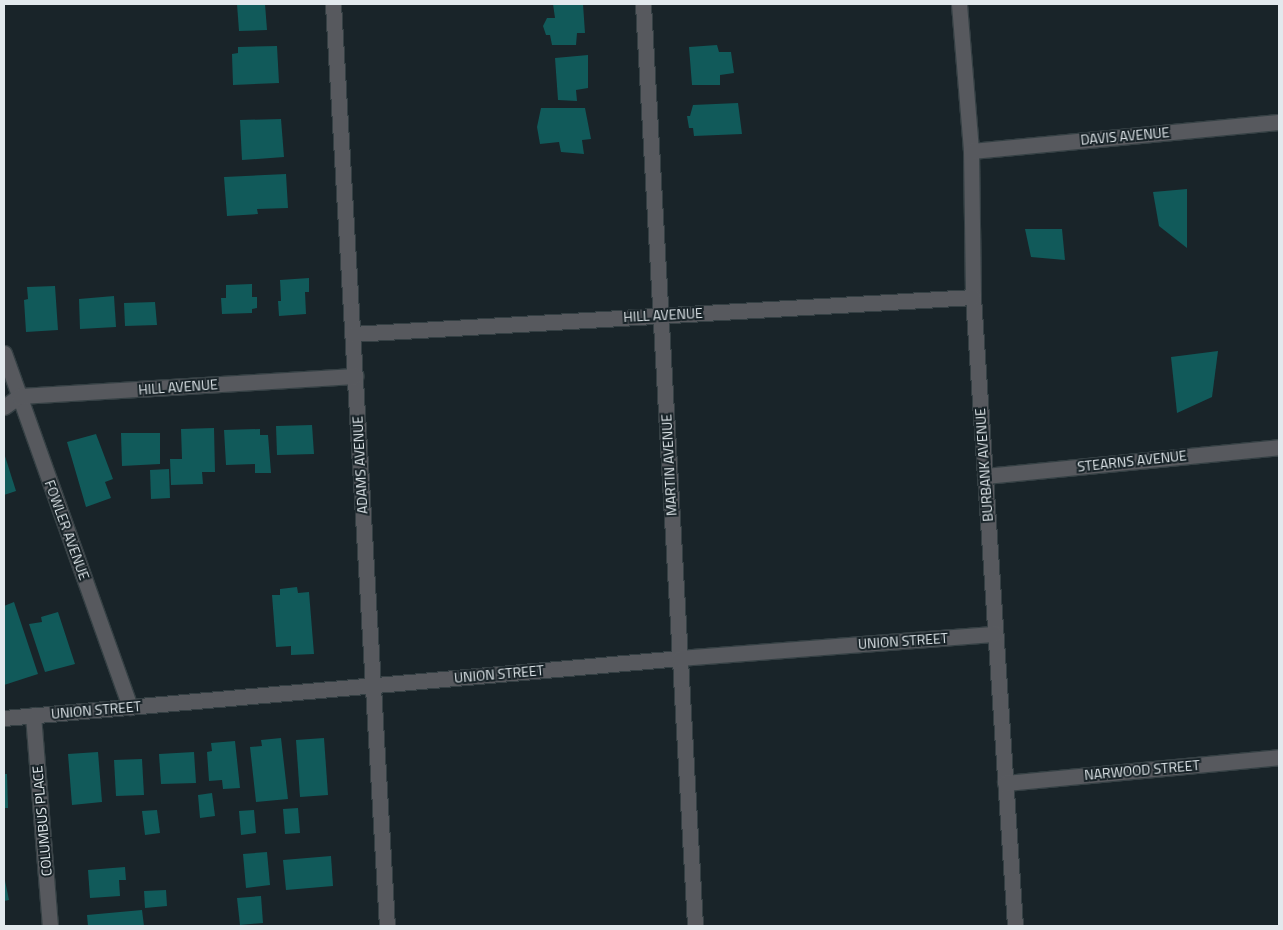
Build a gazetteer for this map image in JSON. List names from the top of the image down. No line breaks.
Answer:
{"streets":{"street":["DAVIS AVENUE","HILL AVENUE","STEARNS AVENUE","ADAMS AVENUE","MARTIN AVENUE","BURBANK AVENUE","FOWLER AVENUE","UNION STREET","NARWOOD STREET","COLUMBUS PLACE"]},"crossings":[["DAVIS AVENUE","BURBANK AVENUE"],["HILL AVENUE","ADAMS AVENUE"],["HILL AVENUE","MARTIN AVENUE"],["HILL AVENUE","BURBANK AVENUE"],["HILL AVENUE","FOWLER AVENUE"],["STEARNS AVENUE","BURBANK AVENUE"],["ADAMS AVENUE","UNION STREET"],["MARTIN AVENUE","UNION STREET"],["BURBANK AVENUE","UNION STREET"],["BURBANK AVENUE","NARWOOD STREET"],["FOWLER AVENUE","UNION STREET"],["UNION STREET","COLUMBUS PLACE"]]}
